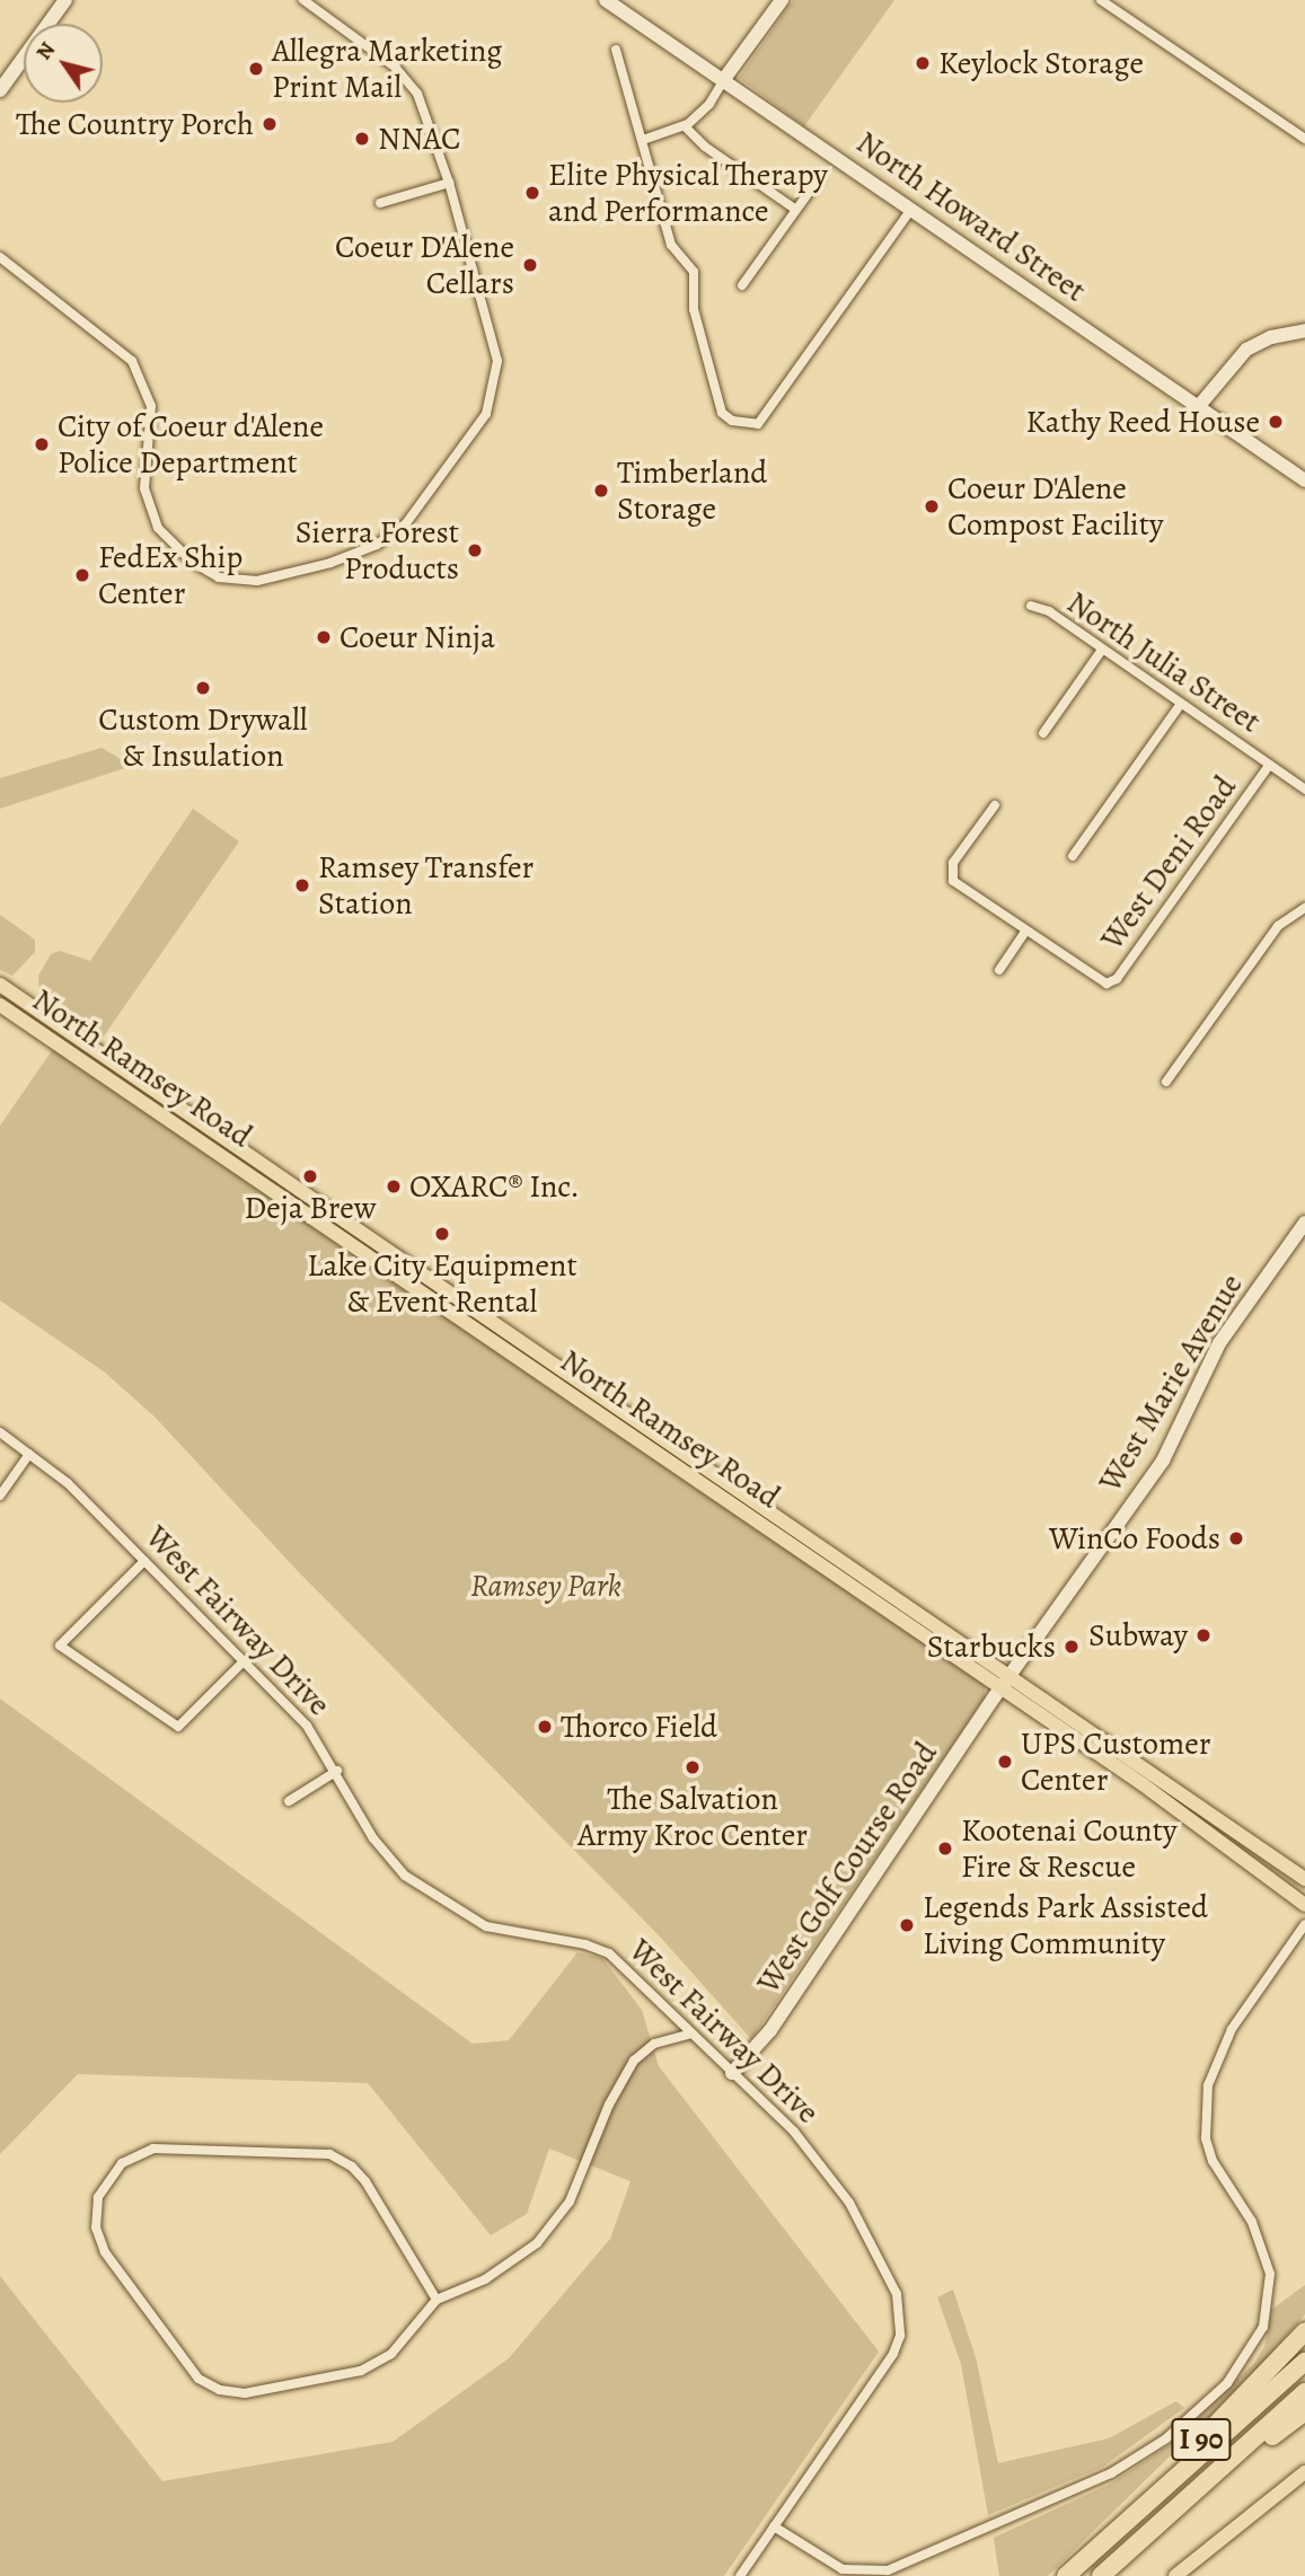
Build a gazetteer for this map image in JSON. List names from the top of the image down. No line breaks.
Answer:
{"streets":{"highway":["I 90"],"main road":["North Ramsey Road"],"street":["North Howard Street","North Julia Street","West Deni Road","West Marie Avenue","West Fairway Drive","West Golf Course Road"]},"crossings":[["North Julia Street","West Deni Road"],["North Ramsey Road","West Marie Avenue"],["North Ramsey Road","West Golf Course Road"],["West Marie Avenue","West Golf Course Road"],["West Fairway Drive","West Golf Course Road"]],"parks":["Ramsey Park"],"places":["Keylock Storage","Allegra Marketing Print Mail","The Country Porch","NNAC","Elite Physical Therapy and Performance","Coeur D'Alene Cellars","Kathy Reed House","City of Coeur d'Alene Police Department","Timberland Storage","Coeur D'Alene Compost Facility","Sierra Forest Products","FedEx Ship Center","Coeur Ninja","Custom Drywall & Insulation","Ramsey Transfer Station","Deja Brew","OXARC® Inc.","Lake City Equipment & Event Rental","WinCo Foods","Subway","Starbucks","Thorco Field","UPS Customer Center","The Salvation Army Kroc Center","Kootenai County Fire & Rescue","Legends Park Assisted Living Community"],"north":"top left"}
